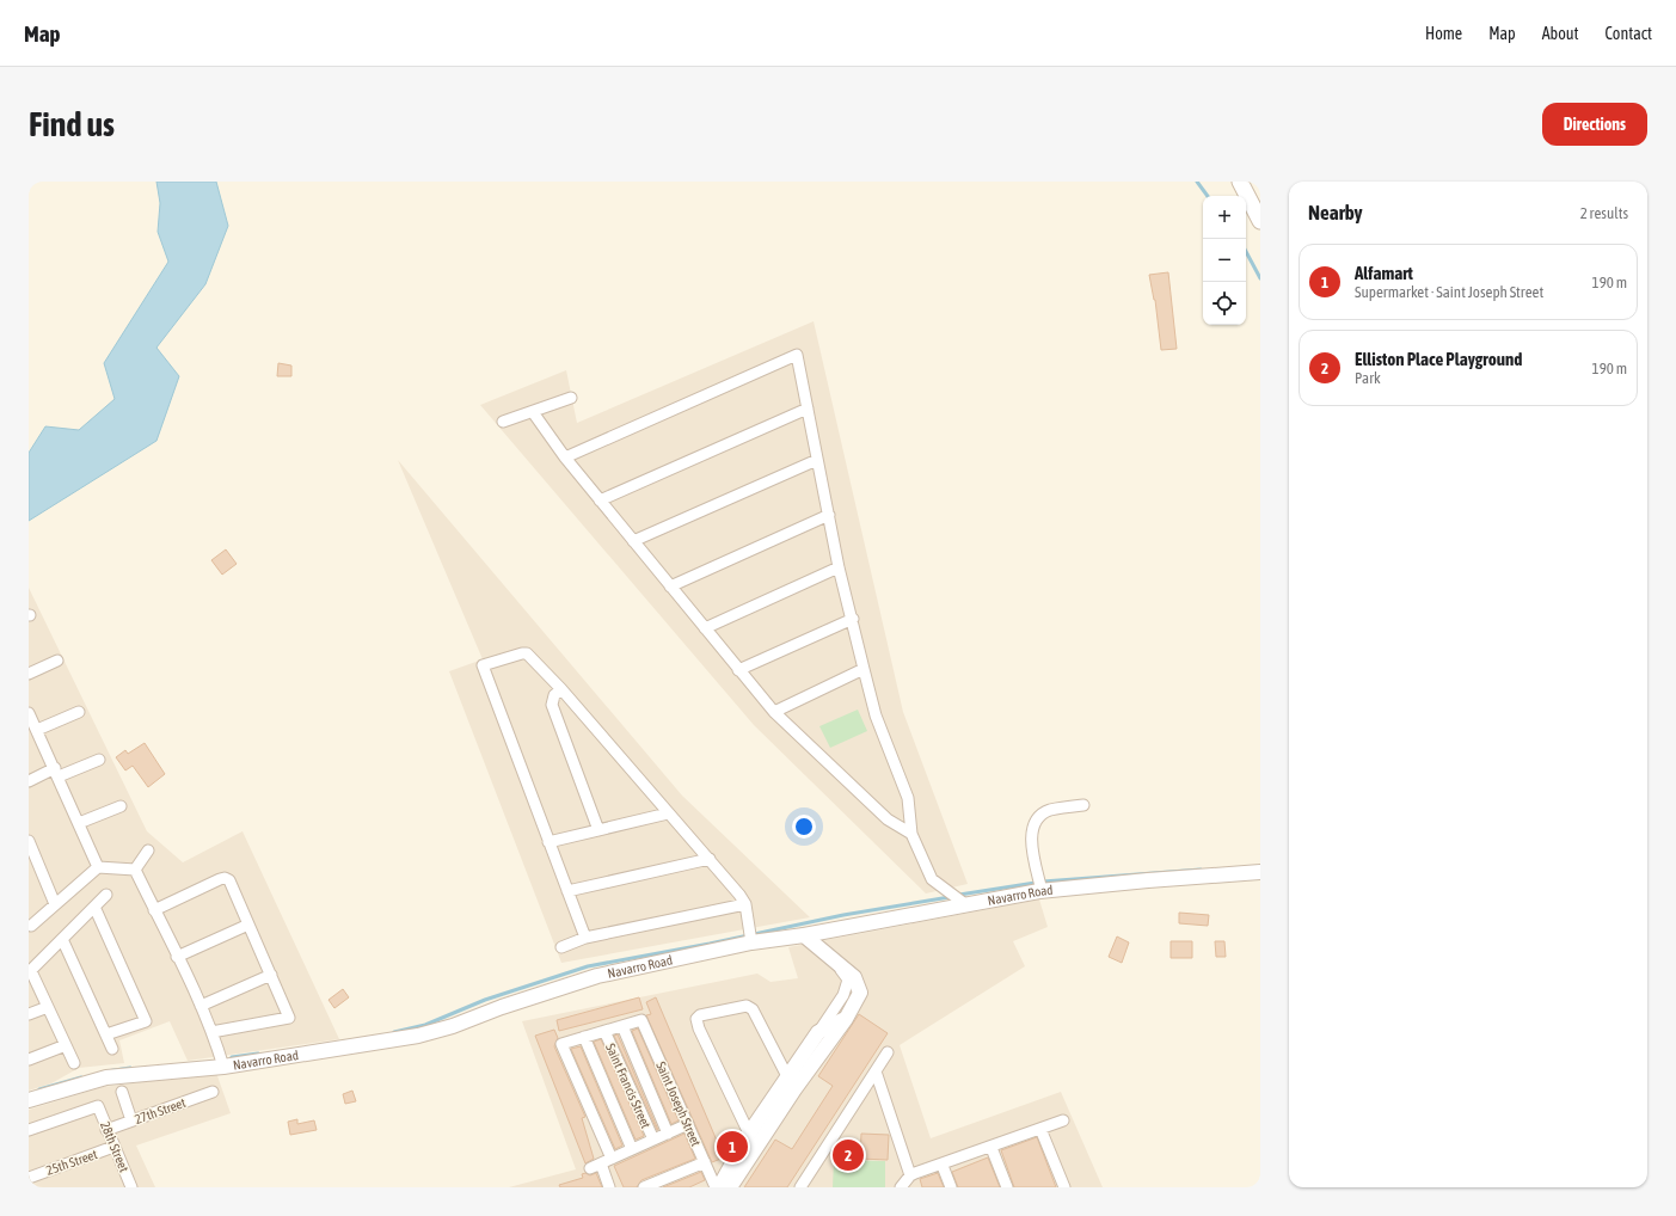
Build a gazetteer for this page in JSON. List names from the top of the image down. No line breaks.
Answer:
{"streets":{"street":["Navarro Road","Saint Francis Street","Saint Joseph Street","27th Street","28th Street","25th Street"]},"crossings":[["27th Street","28th Street"],["28th Street","25th Street"]],"page":{"header":"Map","nav":["Home","Map","About","Contact"],"buttons":"Directions","title":"Find us","heading":["Nearby","2 results"],"map_buttons":["+","−"],"list":[{"mark":"1","name":"Alfamart","note":"Supermarket · Saint Joseph Street","value":"190 m"},{"mark":"2","name":"Elliston Place Playground","note":"Park","value":"190 m"}],"pins":["1","2"]}}
